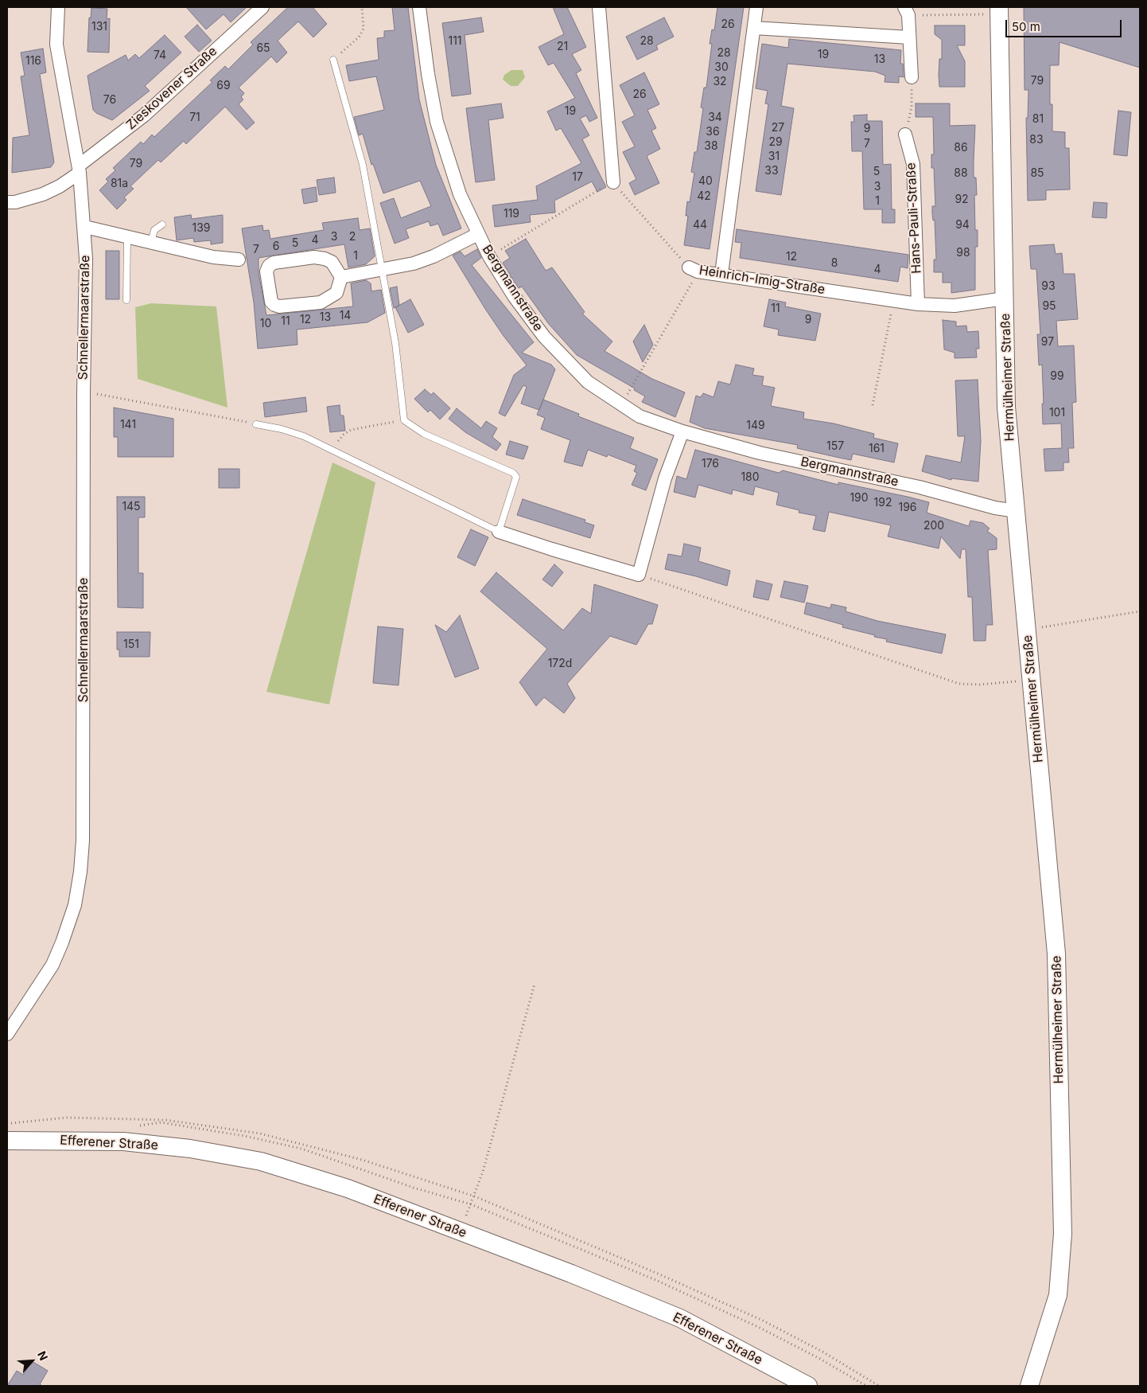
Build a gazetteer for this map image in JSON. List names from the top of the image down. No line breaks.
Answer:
{"streets":{"street":["Zieskovener Straße","Hans-Pauli-Straße","Heinrich-Imig-Straße","Bergmannstraße","Schnellermaarstraße","Hermülheimer Straße","Efferener Straße"]},"crossings":[["Zieskovener Straße","Schnellermaarstraße"],["Hans-Pauli-Straße","Heinrich-Imig-Straße"],["Heinrich-Imig-Straße","Hermülheimer Straße"],["Bergmannstraße","Hermülheimer Straße"]],"house_numbers":["26","131","111","28","21","65","28","19","74","13","116","30","79","32","69","26","76","19","71","34","81","27","9","36","83","29","7","38","86","31","79","33","5","88","85","17","40","81a","3","42","92","1","119","44","94","139","3","2","4","5","6","7","98","1","12","8","4","93","95","11","14","13","12","9","11","10","97","99","101","141","149","157","161","176","180","190","192","145","196","200","151","172d"],"scale_bar":"50 m","north":"top right"}
